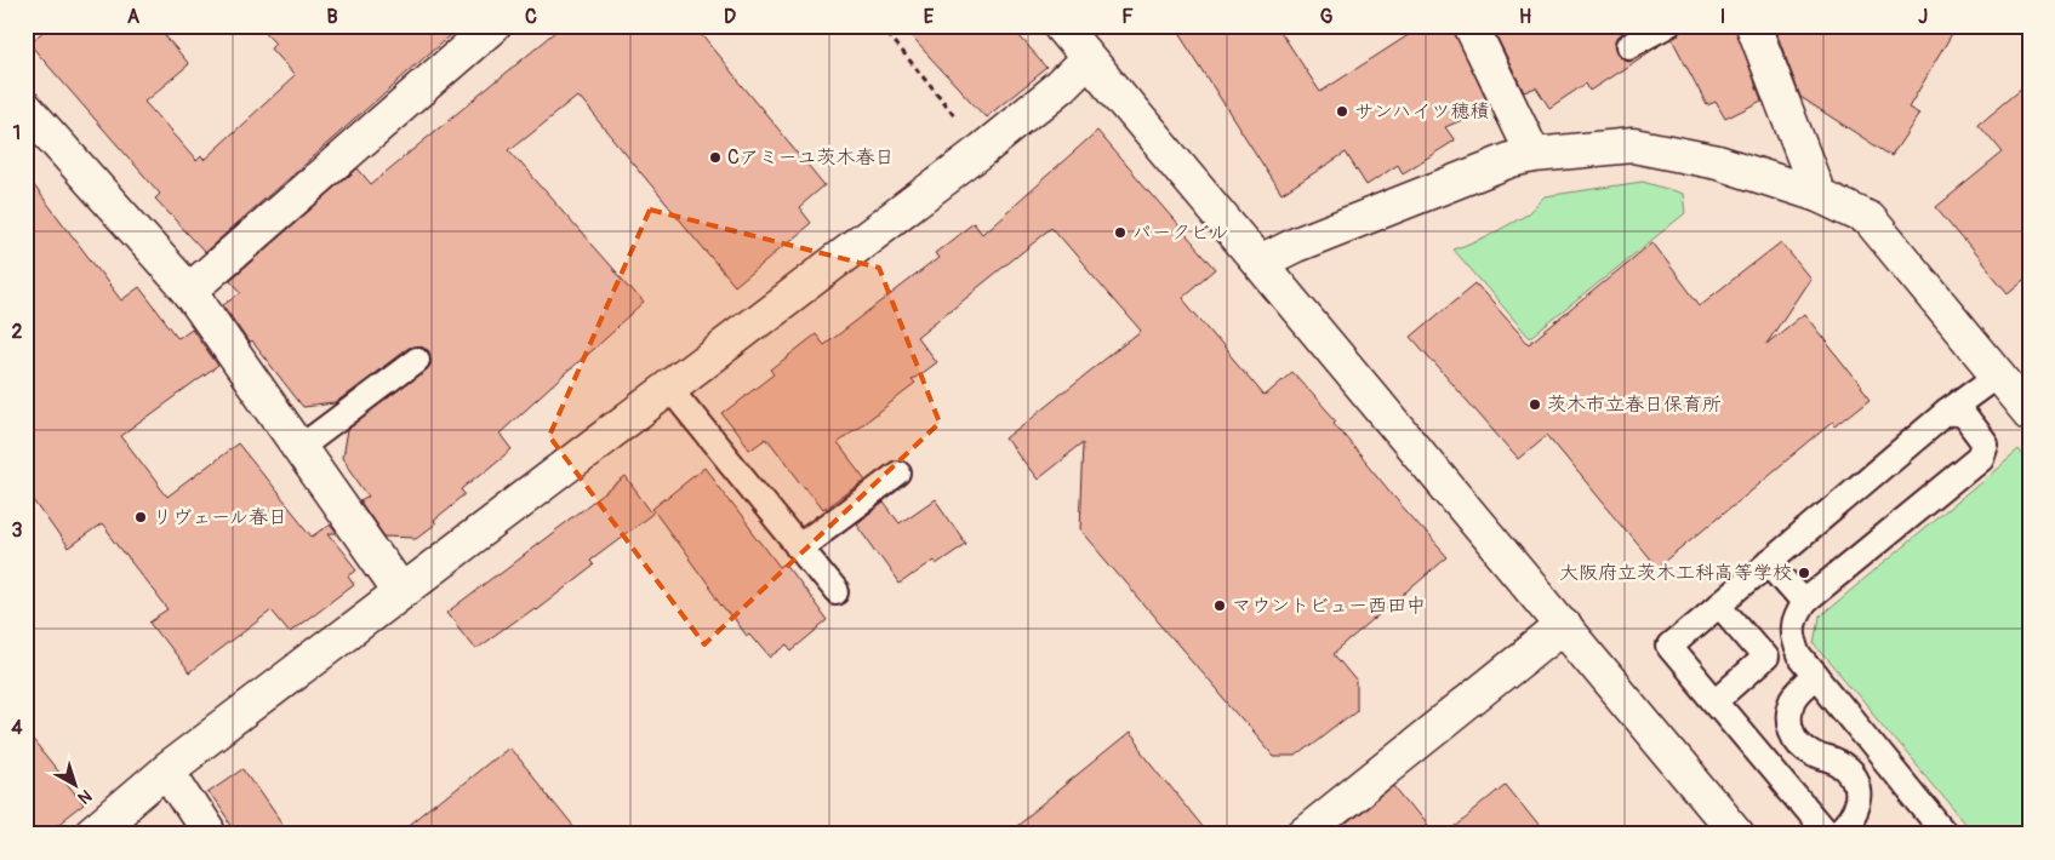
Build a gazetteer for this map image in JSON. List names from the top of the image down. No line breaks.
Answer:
{"places":["サンハイツ穂積","Cアミーユ茨木春日","パークビル","茨木市立春日保育所","リヴェール春日","大阪府立茨木工科高等学校","マウントビュー西田中"],"north":"bottom right","grid":{"columns":["A","B","C","D","E","F","G","H","I","J"],"rows":["1","2","3","4"]}}
